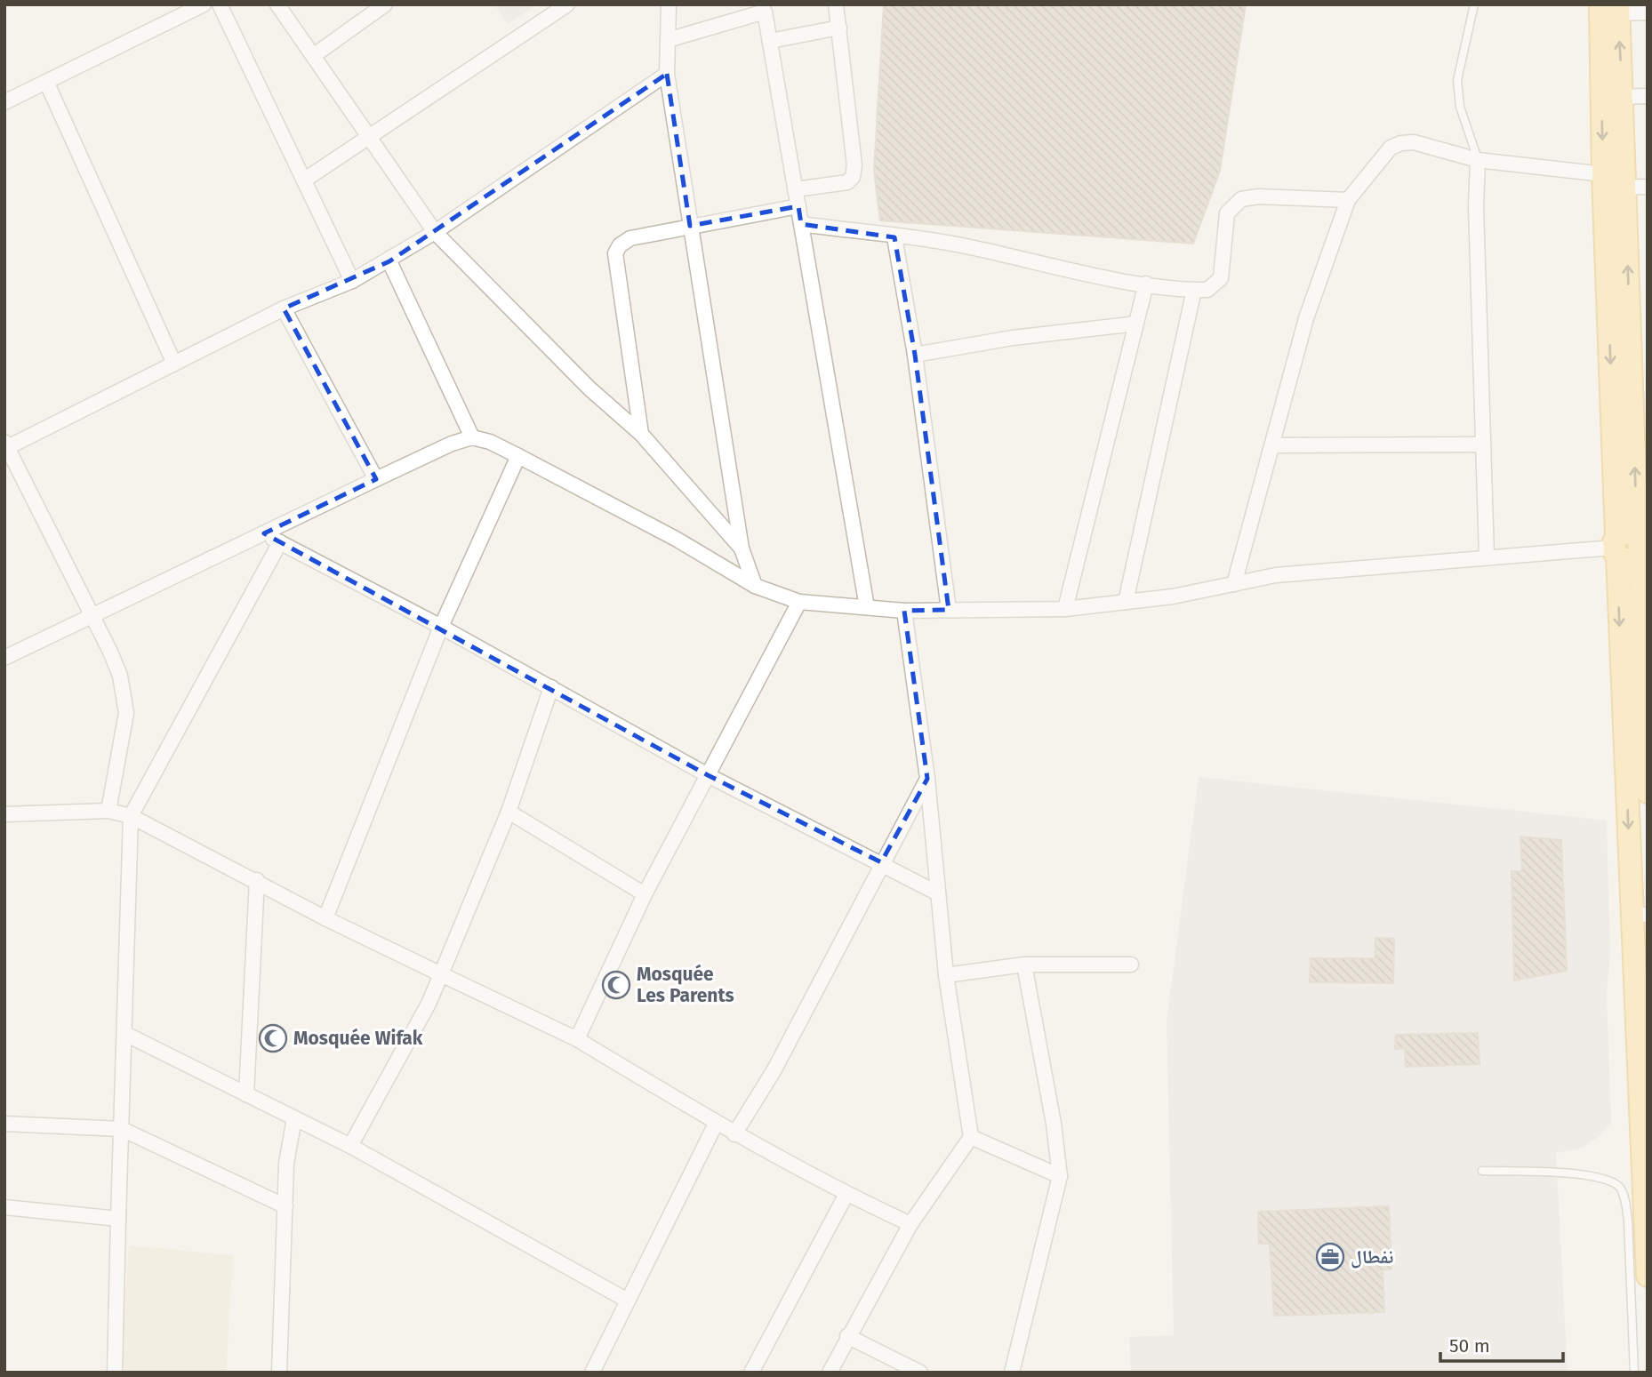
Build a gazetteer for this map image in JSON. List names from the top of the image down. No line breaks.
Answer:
{"places":{"mosque":["Mosquée Les Parents","Mosquée Wifak"],"office":["نفطال"]},"scale_bar":"50 m"}
